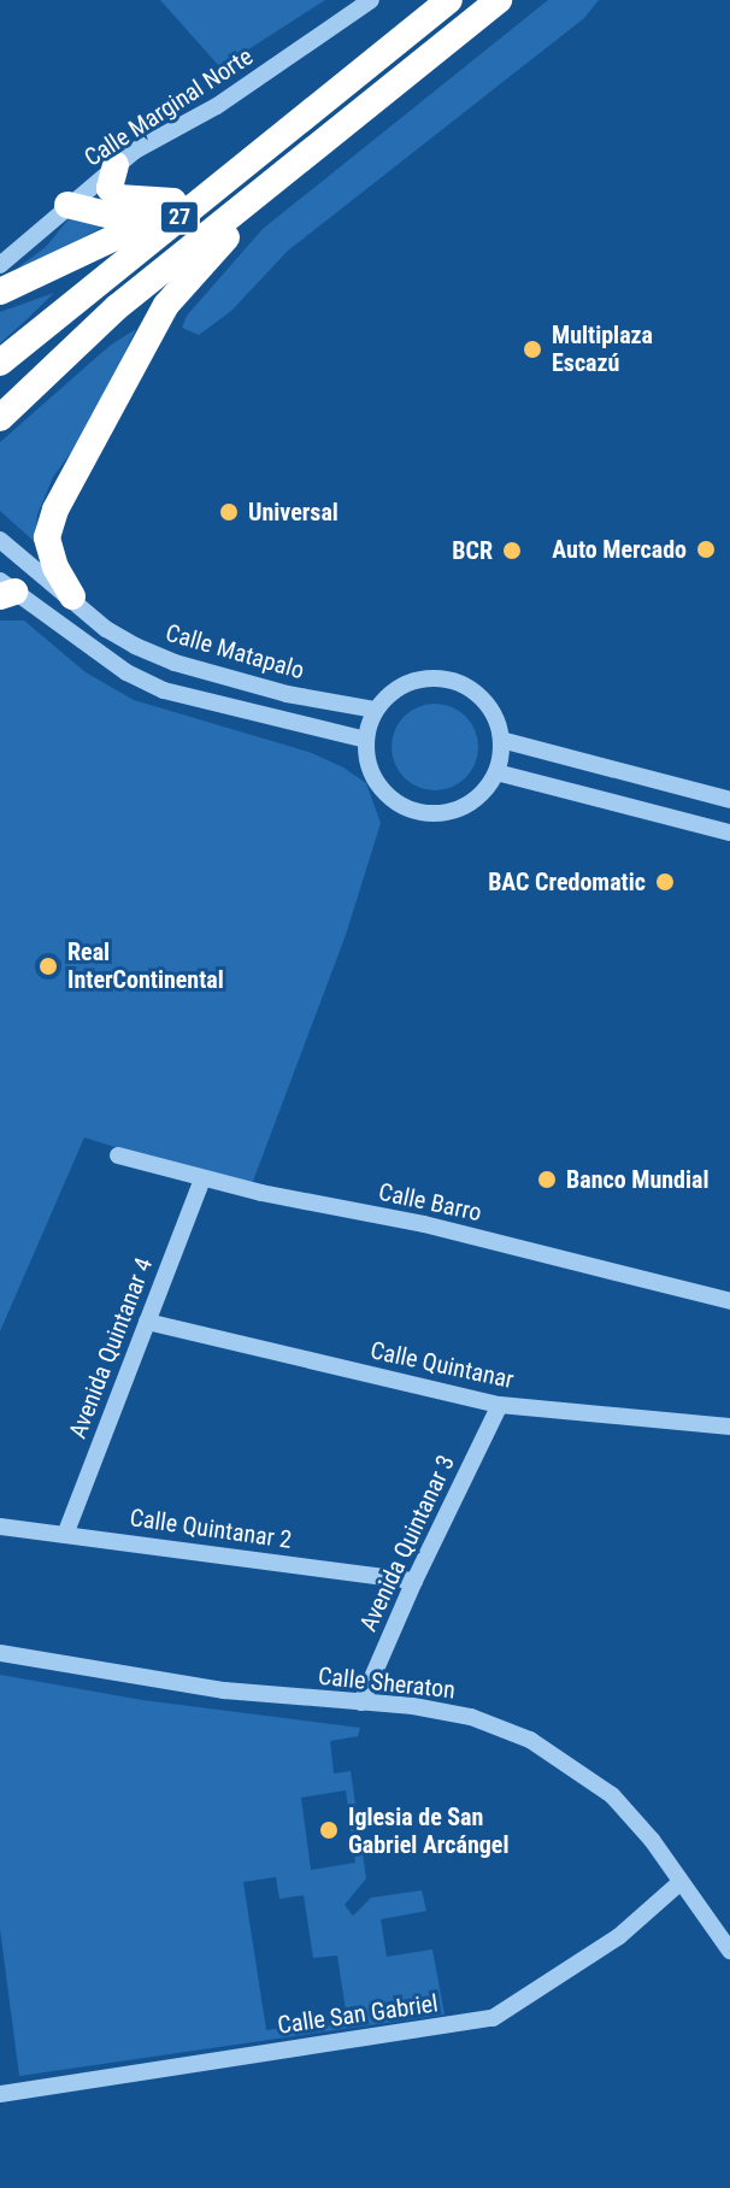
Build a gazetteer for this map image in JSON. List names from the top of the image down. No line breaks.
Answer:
{"streets":{"highway":["27"],"street":["Calle Marginal Norte","Calle Matapalo","Calle Barro","Avenida Quintanar 4","Calle Quintanar","Calle Quintanar 2","Avenida Quintanar 3","Calle Sheraton","Calle San Gabriel"]},"crossings":[["Calle Barro","Avenida Quintanar 4"],["Avenida Quintanar 4","Calle Quintanar"],["Avenida Quintanar 4","Calle Quintanar 2"],["Calle Quintanar","Avenida Quintanar 3"],["Calle Quintanar 2","Avenida Quintanar 3"],["Avenida Quintanar 3","Calle Sheraton"],["Calle Sheraton","Calle San Gabriel"]],"places":["Multiplaza Escazú","Universal","Auto Mercado","BCR","BAC Credomatic","Real InterContinental","Banco Mundial","Iglesia de San Gabriel Arcángel"]}
